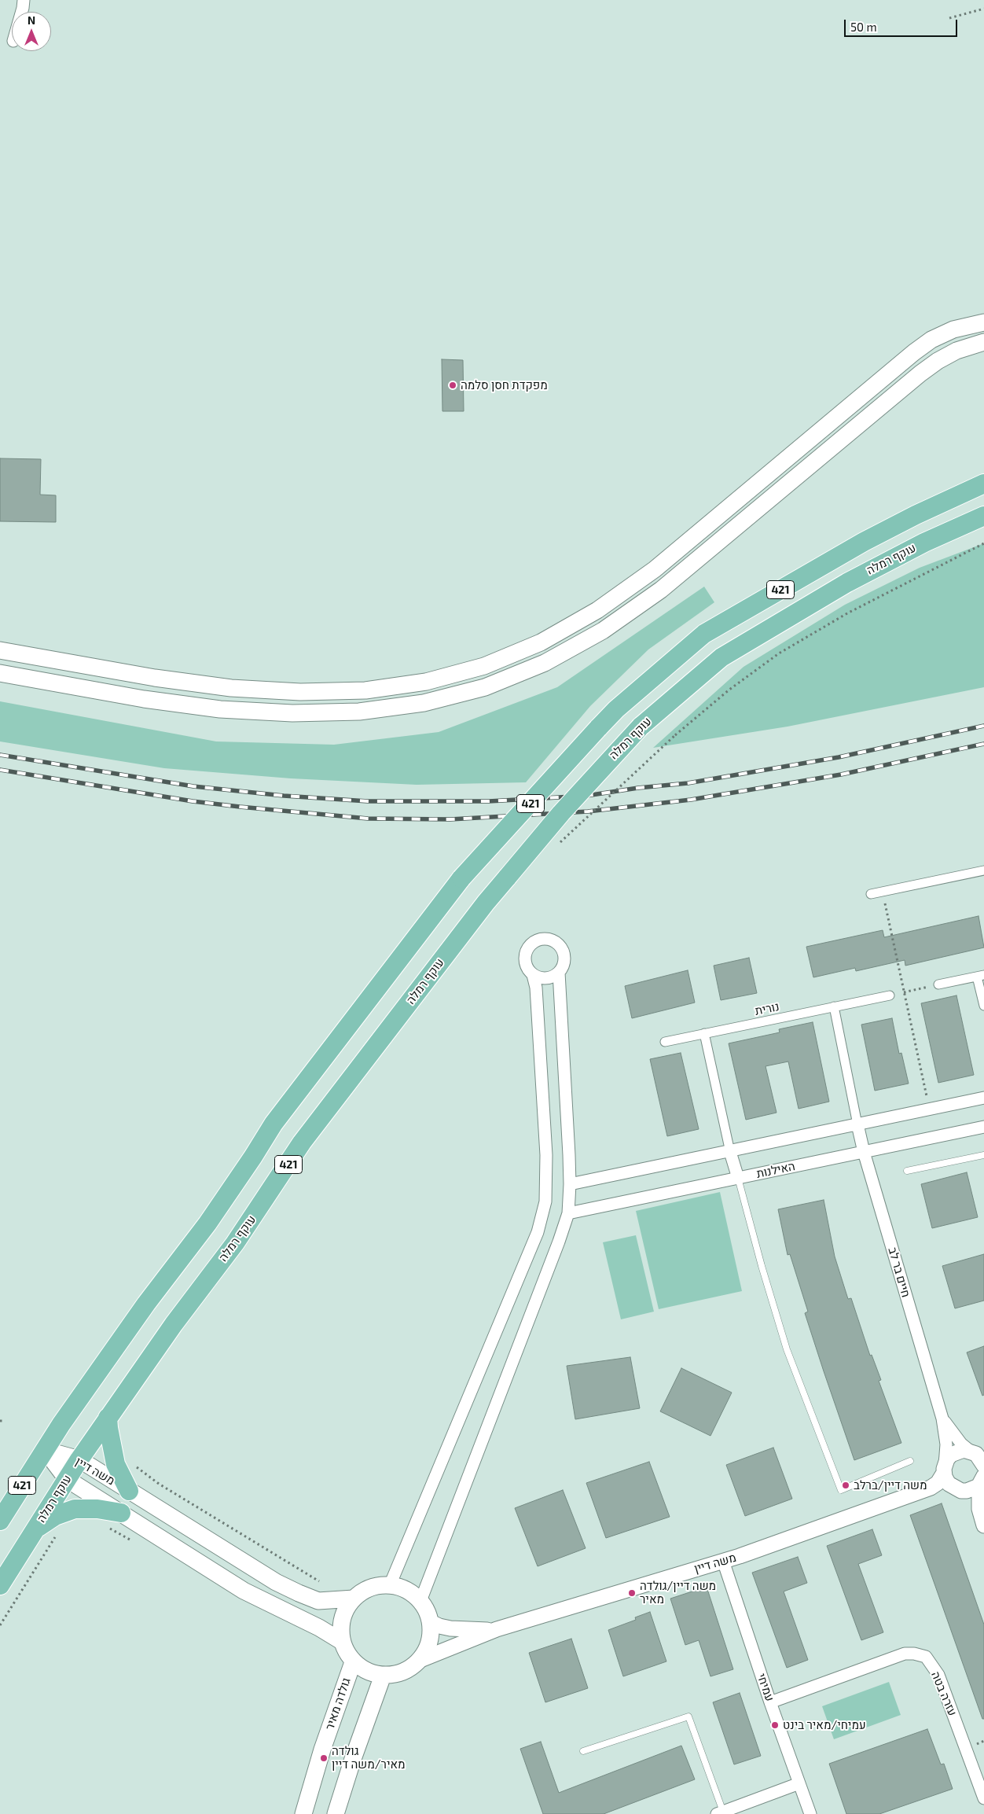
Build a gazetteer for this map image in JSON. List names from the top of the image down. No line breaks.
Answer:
{"streets":{"main road":["עוקף רמלה","421","משה דיין","גולדה מאיר"],"street":["נורית","האילנות","חיים בר לב","עמיחי","עזרה בטה"]},"crossings":[["עוקף רמלה","משה דיין"],["421","משה דיין"],["האילנות","חיים בר לב"],["חיים בר לב","משה דיין"],["משה דיין","עמיחי"],["משה דיין","גולדה מאיר"],["עמיחי","עזרה בטה"]],"places":["מפקדת חסן סלמה","משה דיין/ברלב","משה דיין/גולדה מאיר","עמיחי/מאיר בינט","גולדה מאיר/משה דיין"],"scale_bar":"50 m","north":"top"}
